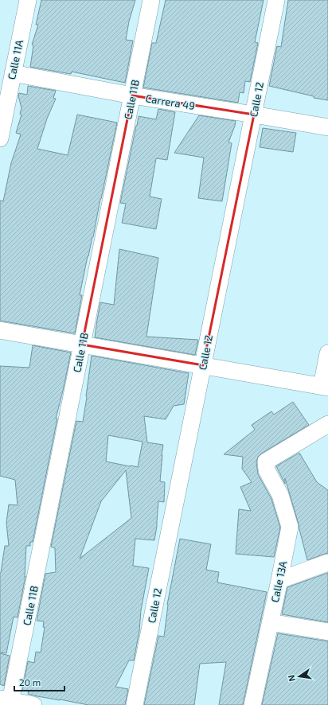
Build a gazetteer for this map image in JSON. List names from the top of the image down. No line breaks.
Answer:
{"streets":{"street":["Calle 11A","Calle 11B","Calle 12","Carrera 49","Calle 13A"]},"crossings":[["Calle 11A","Carrera 49"],["Calle 11B","Carrera 49"],["Calle 12","Carrera 49"]],"scale_bar":"20 m","north":"left"}
